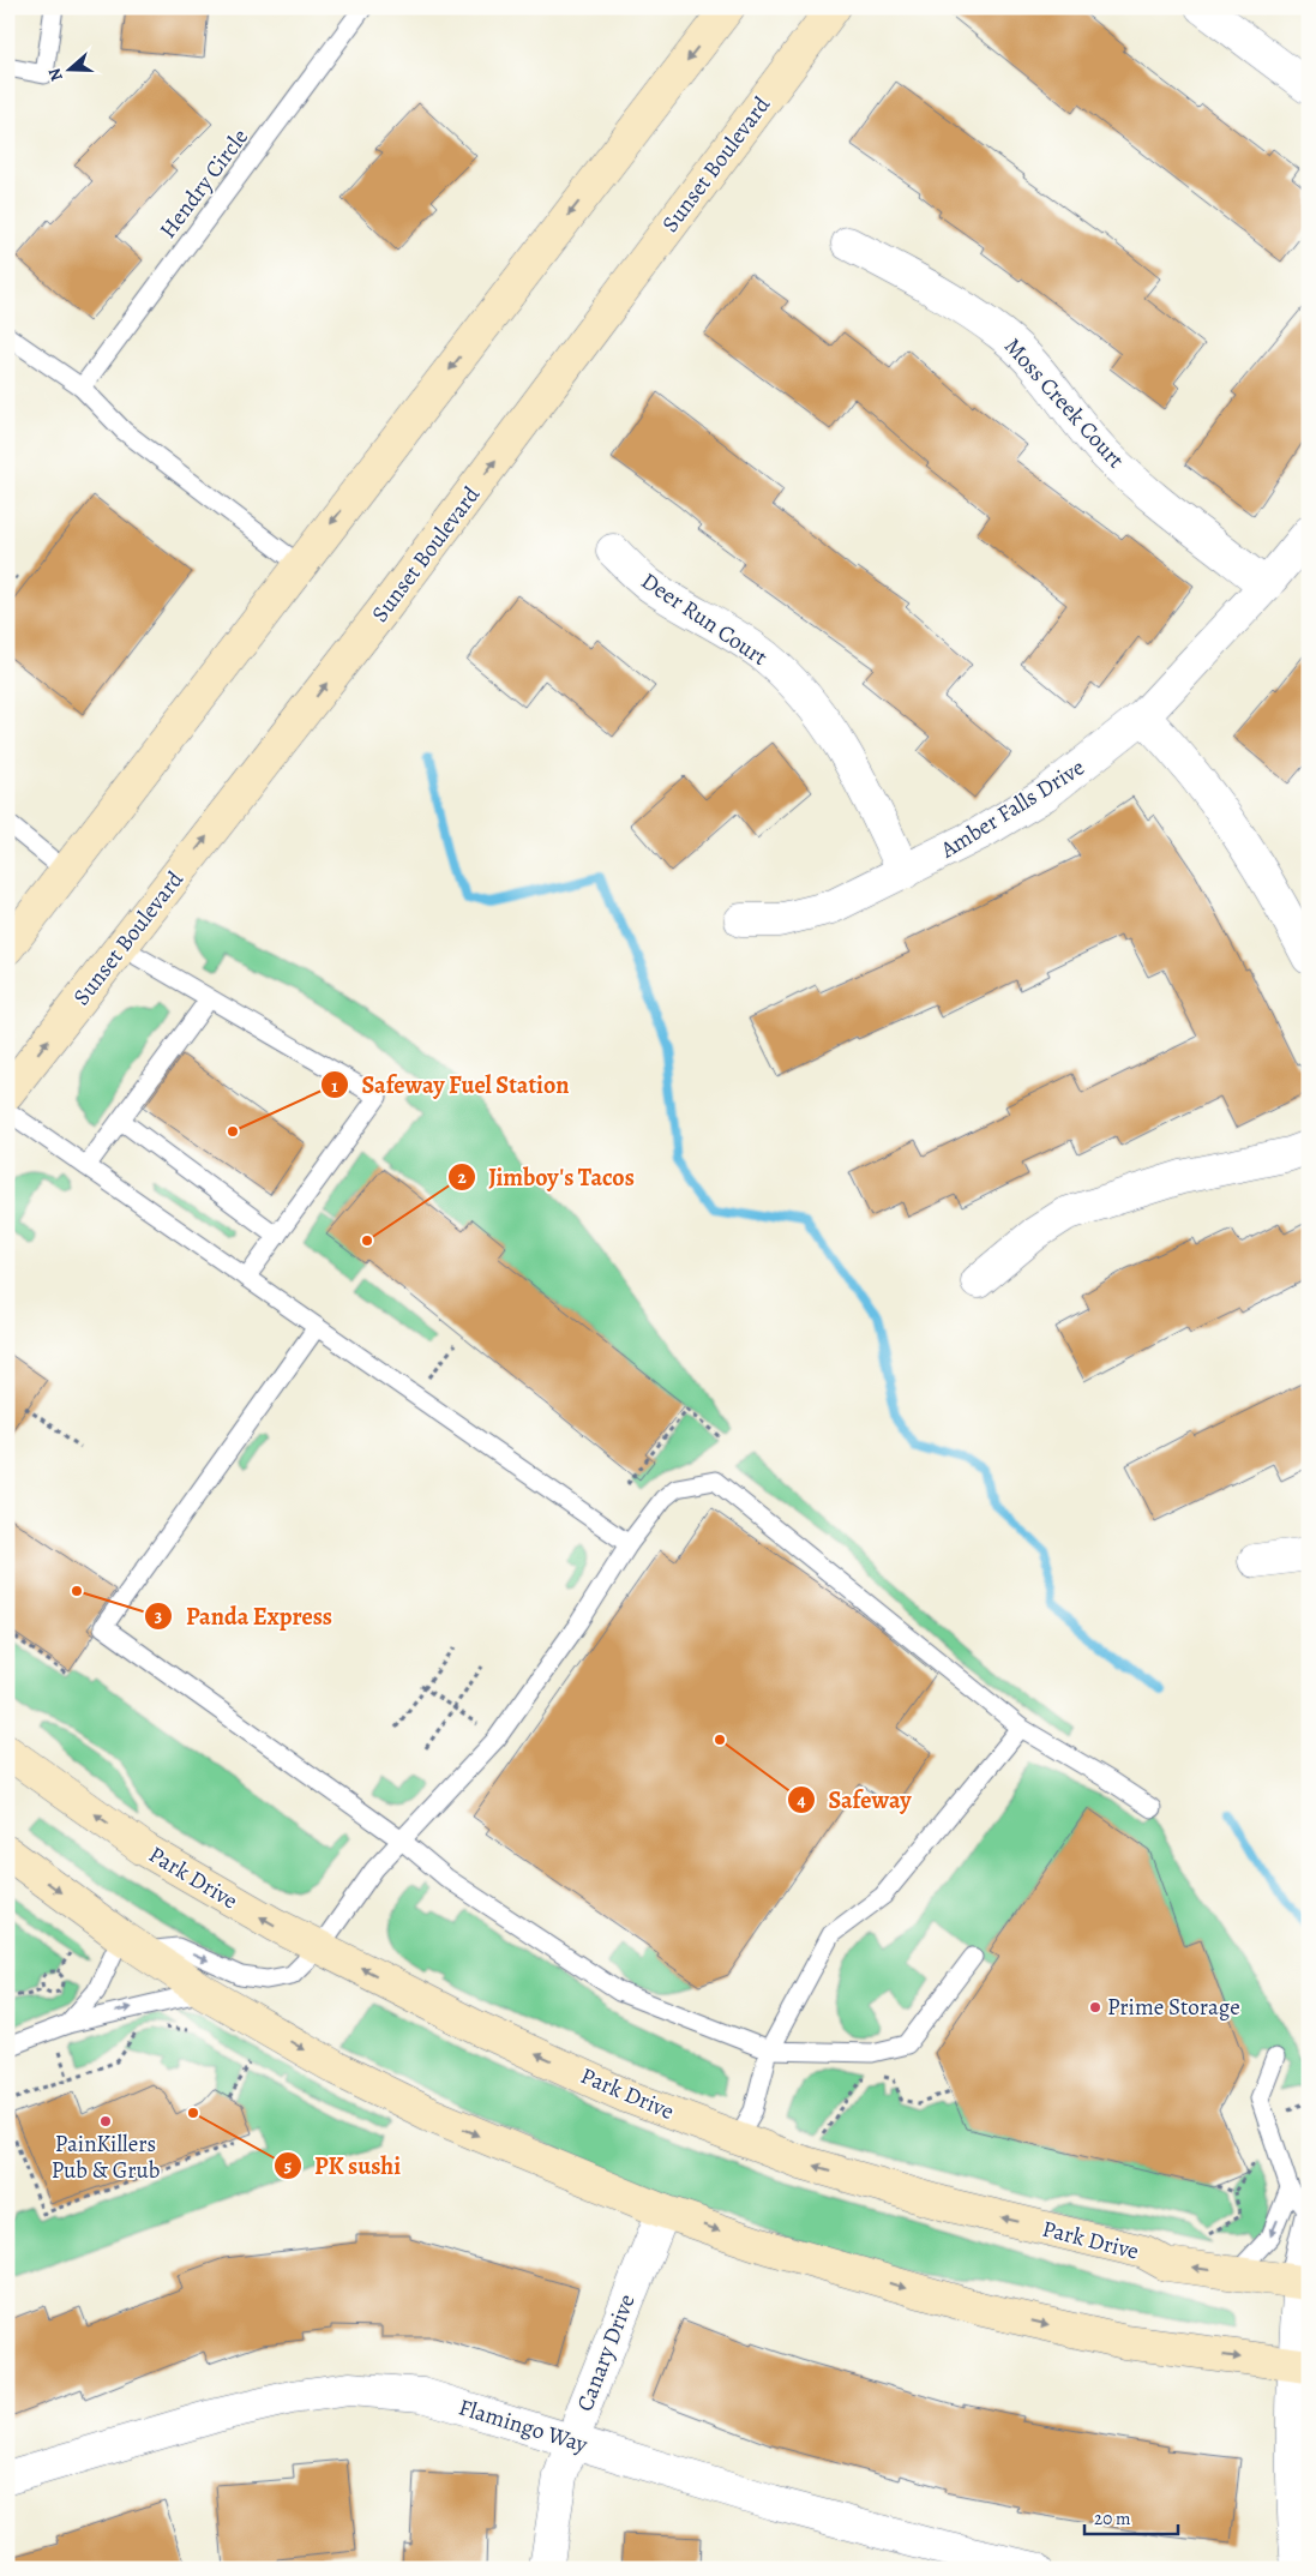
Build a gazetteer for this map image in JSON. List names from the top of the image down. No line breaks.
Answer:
{"streets":{"main road":["Sunset Boulevard","Park Drive"],"street":["Moss Creek Court","Deer Run Court","Amber Falls Drive","Canary Drive","Flamingo Way"],"lane":["Hendry Circle"]},"crossings":[["Moss Creek Court","Amber Falls Drive"],["Deer Run Court","Amber Falls Drive"],["Canary Drive","Flamingo Way"]],"places":["Safeway Fuel Station","Jimboy's Tacos","Panda Express","Safeway","Prime Storage","PK sushi","PainKillers Pub & Grub"],"scale_bar":"20 m","north":"left"}
